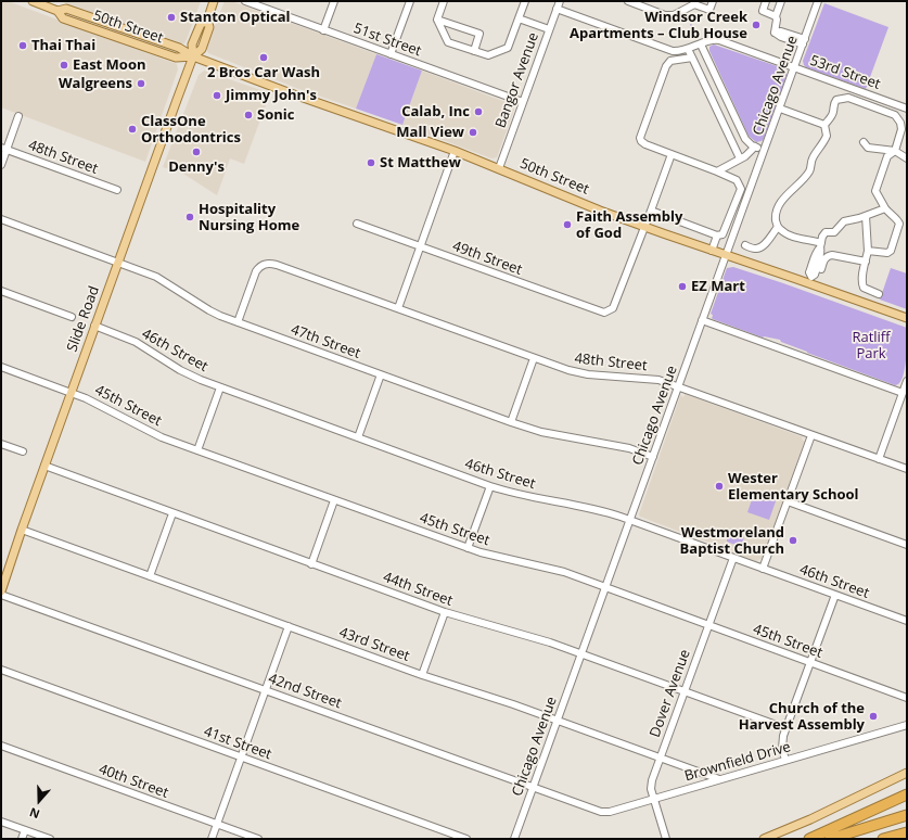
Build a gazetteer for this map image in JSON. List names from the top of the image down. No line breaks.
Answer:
{"streets":{"main road":["50th Street","Slide Road"],"street":["51st Street","53rd Street","Bangor Avenue","Chicago Avenue","48th Street","49th Street","47th Street","46th Street","45th Street","44th Street","43rd Street","42nd Street","Dover Avenue","41st Street","Brownfield Drive","40th Street"]},"crossings":[["50th Street","Bangor Avenue"],["50th Street","Chicago Avenue"],["50th Street","49th Street"],["50th Street","Slide Road"],["51st Street","Bangor Avenue"],["53rd Street","Bangor Avenue"],["53rd Street","Chicago Avenue"],["Chicago Avenue","48th Street"],["Chicago Avenue","47th Street"],["Chicago Avenue","46th Street"],["Chicago Avenue","45th Street"],["Chicago Avenue","44th Street"],["Chicago Avenue","43rd Street"],["Chicago Avenue","42nd Street"],["48th Street","47th Street"],["Slide Road","47th Street"],["Slide Road","46th Street"],["Slide Road","45th Street"],["Slide Road","44th Street"],["Slide Road","43rd Street"],["Slide Road","42nd Street"],["46th Street","Dover Avenue"],["45th Street","Dover Avenue"],["44th Street","Dover Avenue"],["43rd Street","Dover Avenue"],["43rd Street","Brownfield Drive"],["42nd Street","Brownfield Drive"],["Dover Avenue","Brownfield Drive"]],"parks":["Ratliff Park"],"places":["Stanton Optical","Windsor Creek Apartments – Club House","Thai Thai","2 Bros Car Wash","East Moon","Walgreens","Jimmy John's","Calab, Inc","Sonic","ClassOne Orthodontrics","Mall View","Denny's","St Matthew","Hospitality Nursing Home","Faith Assembly of God","EZ Mart","Wester Elementary School","Westmoreland Baptist Church","Church of the Harvest Assembly"],"north":"bottom"}
